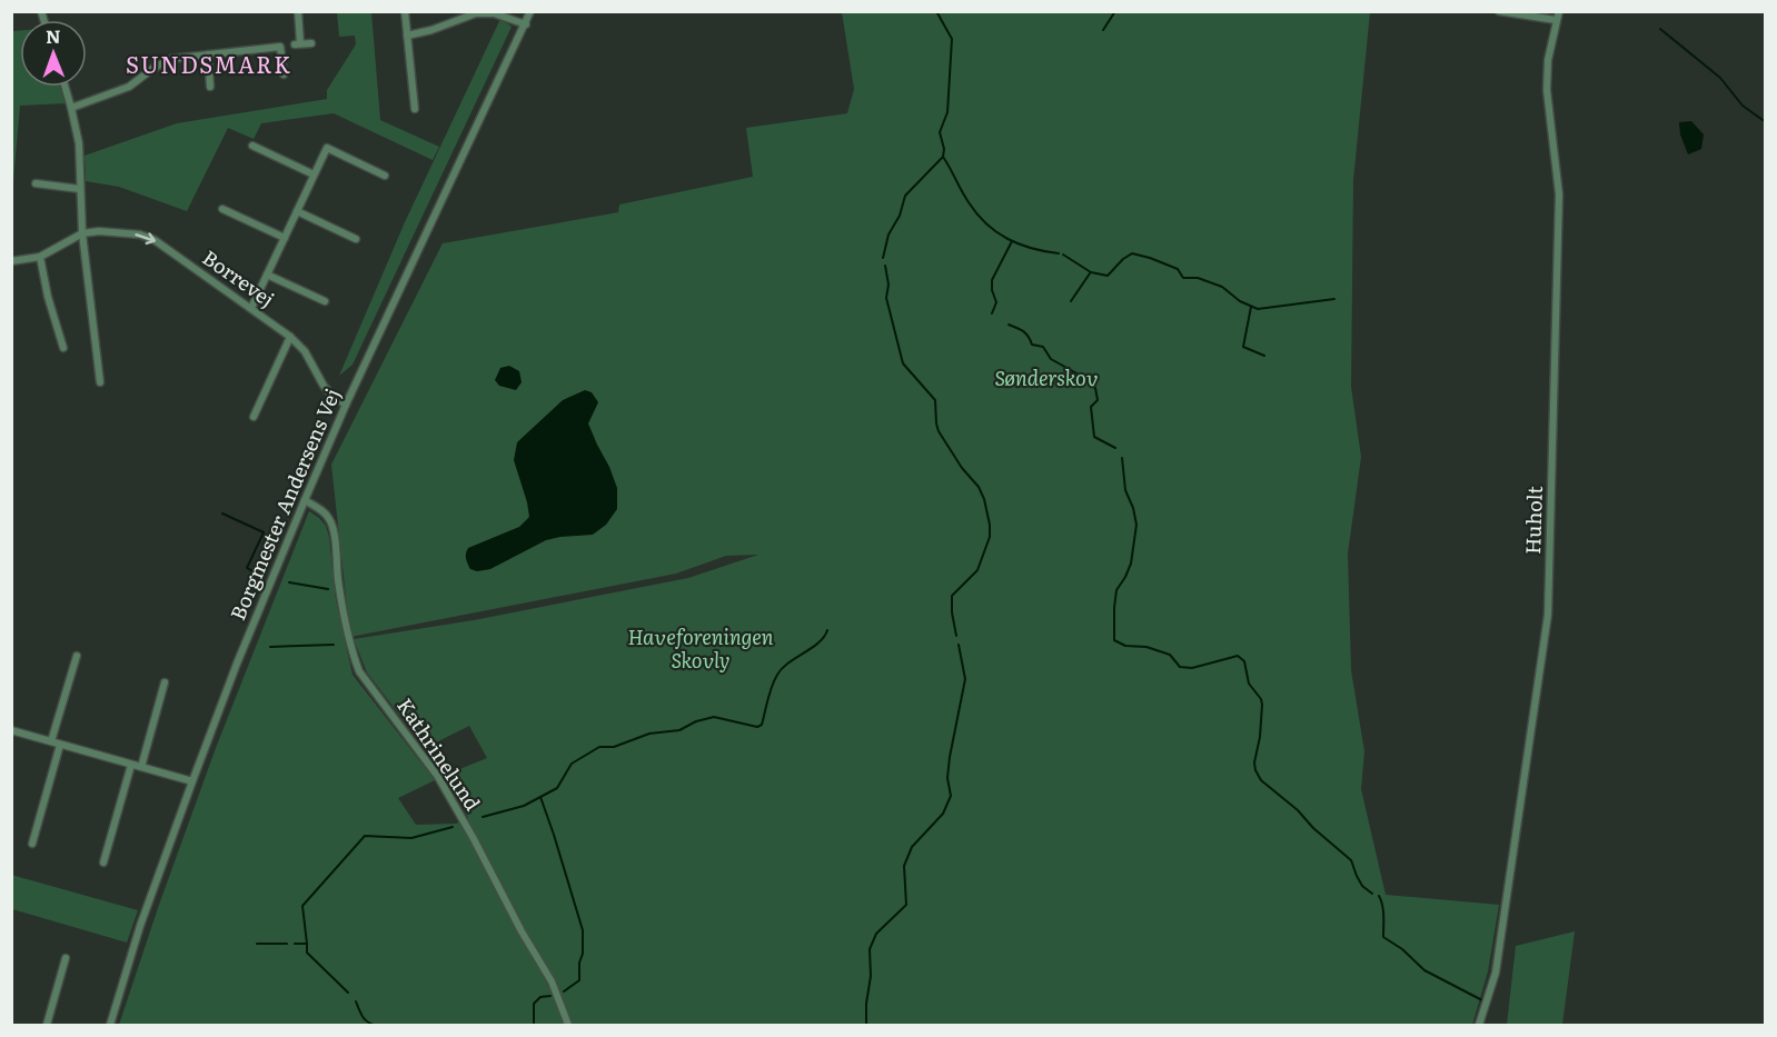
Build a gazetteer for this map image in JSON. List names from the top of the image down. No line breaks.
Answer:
{"streets":{"street":["Borrevej","Borgmester Andersens Vej","Huholt","Kathrinelund"]},"crossings":[["Borrevej","Borgmester Andersens Vej"],["Borgmester Andersens Vej","Kathrinelund"]],"one_way":["Borrevej"],"districts":["SUNDSMARK"],"parks":["Sønderskov","Haveforeningen Skovly"],"north":"top"}
